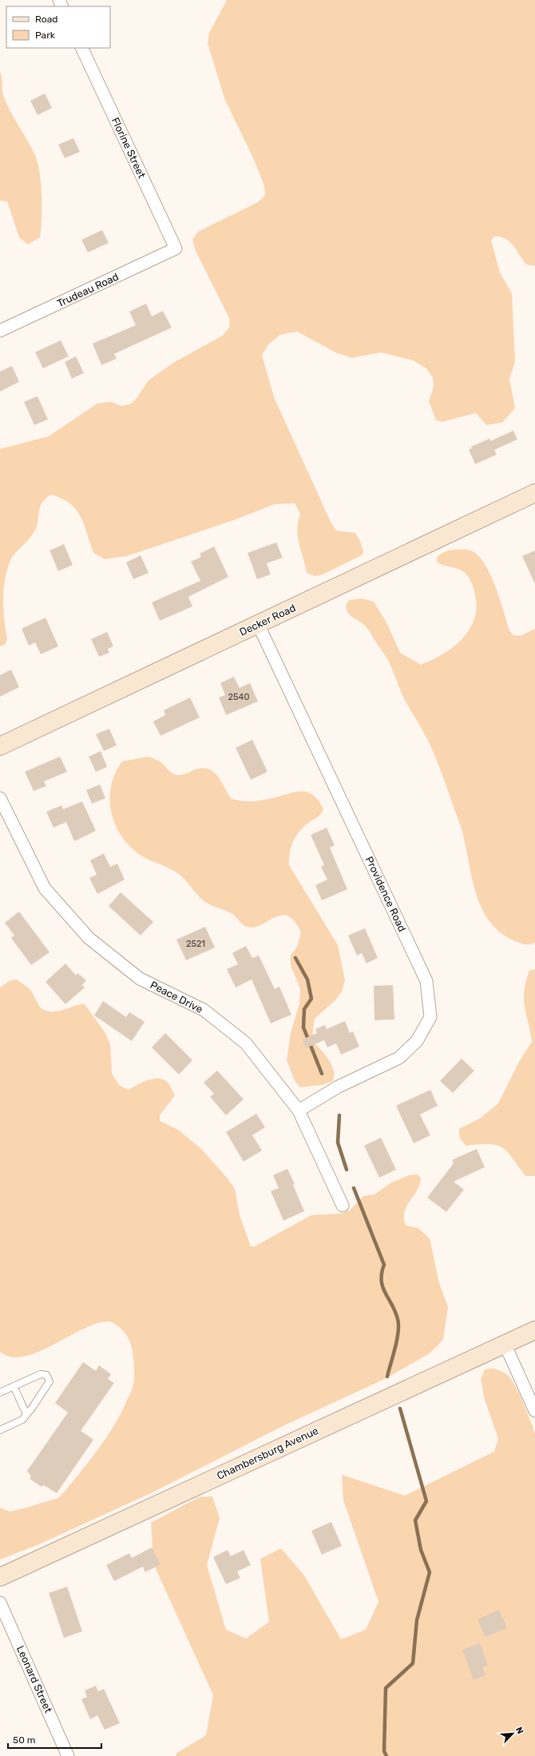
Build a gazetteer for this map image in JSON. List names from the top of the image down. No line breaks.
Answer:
{"streets":{"street":["Florine Street","Trudeau Road","Decker Road","Providence Road","Peace Drive","Chambersburg Avenue","Leonard Street"]},"crossings":[["Florine Street","Trudeau Road"],["Decker Road","Providence Road"],["Providence Road","Peace Drive"]],"house_numbers":["2540","2521"],"legend":["Road","Park"],"scale_bar":"50 m","north":"top right"}
